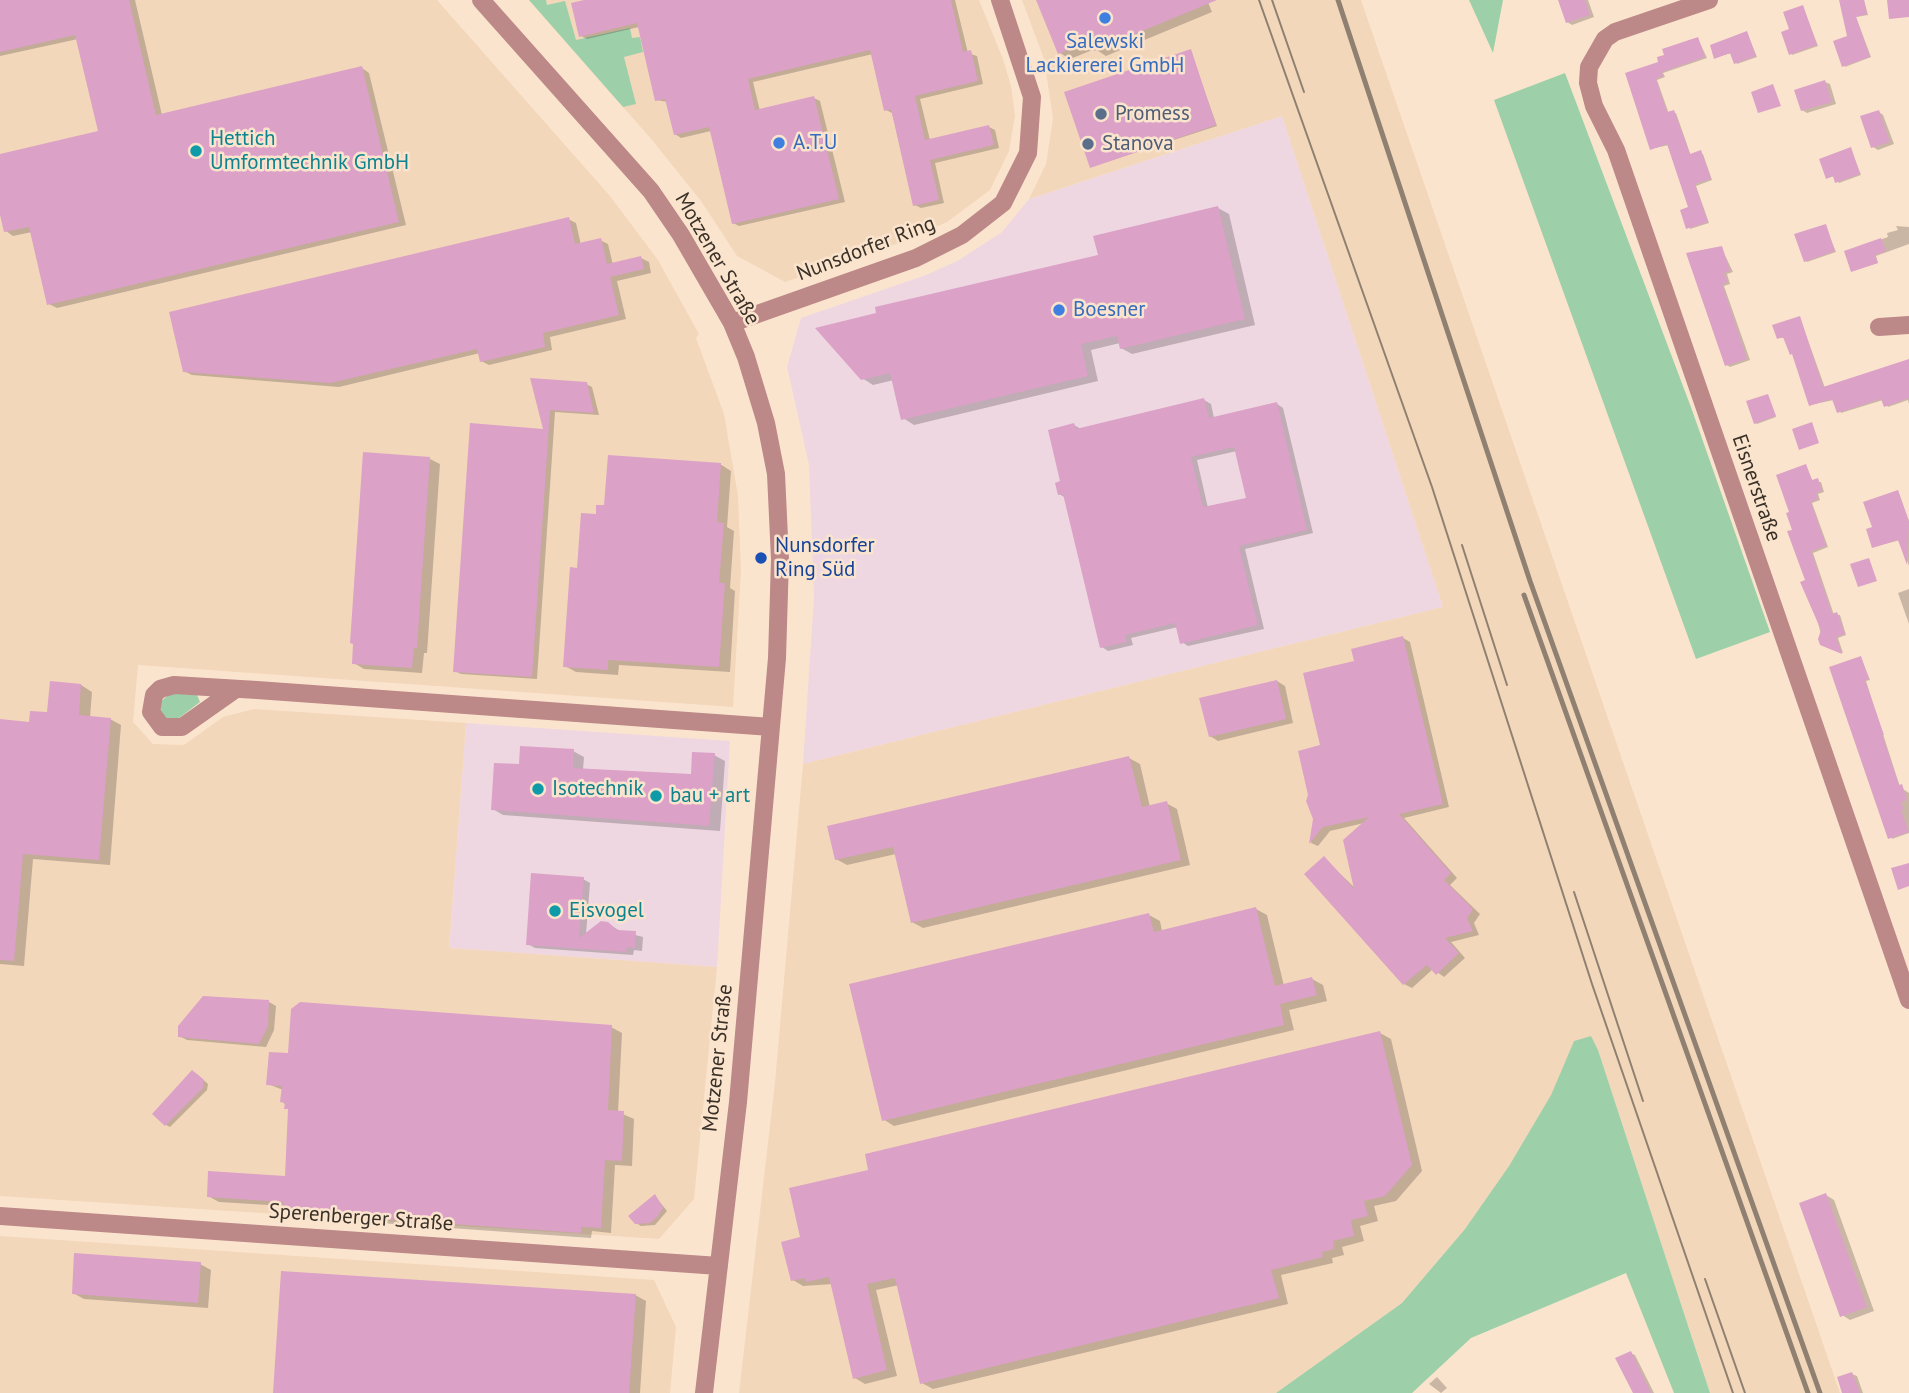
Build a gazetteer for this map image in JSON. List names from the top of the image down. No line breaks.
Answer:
{"streets":{"street":["Nunsdorfer Ring","Motzener Straße","Eisnerstraße","Sperenberger Straße"]},"crossings":[["Nunsdorfer Ring","Motzener Straße"],["Motzener Straße","Sperenberger Straße"]],"places":["Salewski Lackiererei GmbH","Promess","A.T.U","Stanova","Hettich Umformtechnik GmbH","Boesner","Nunsdorfer Ring Süd","Isotechnik","bau + art","Eisvogel"]}
